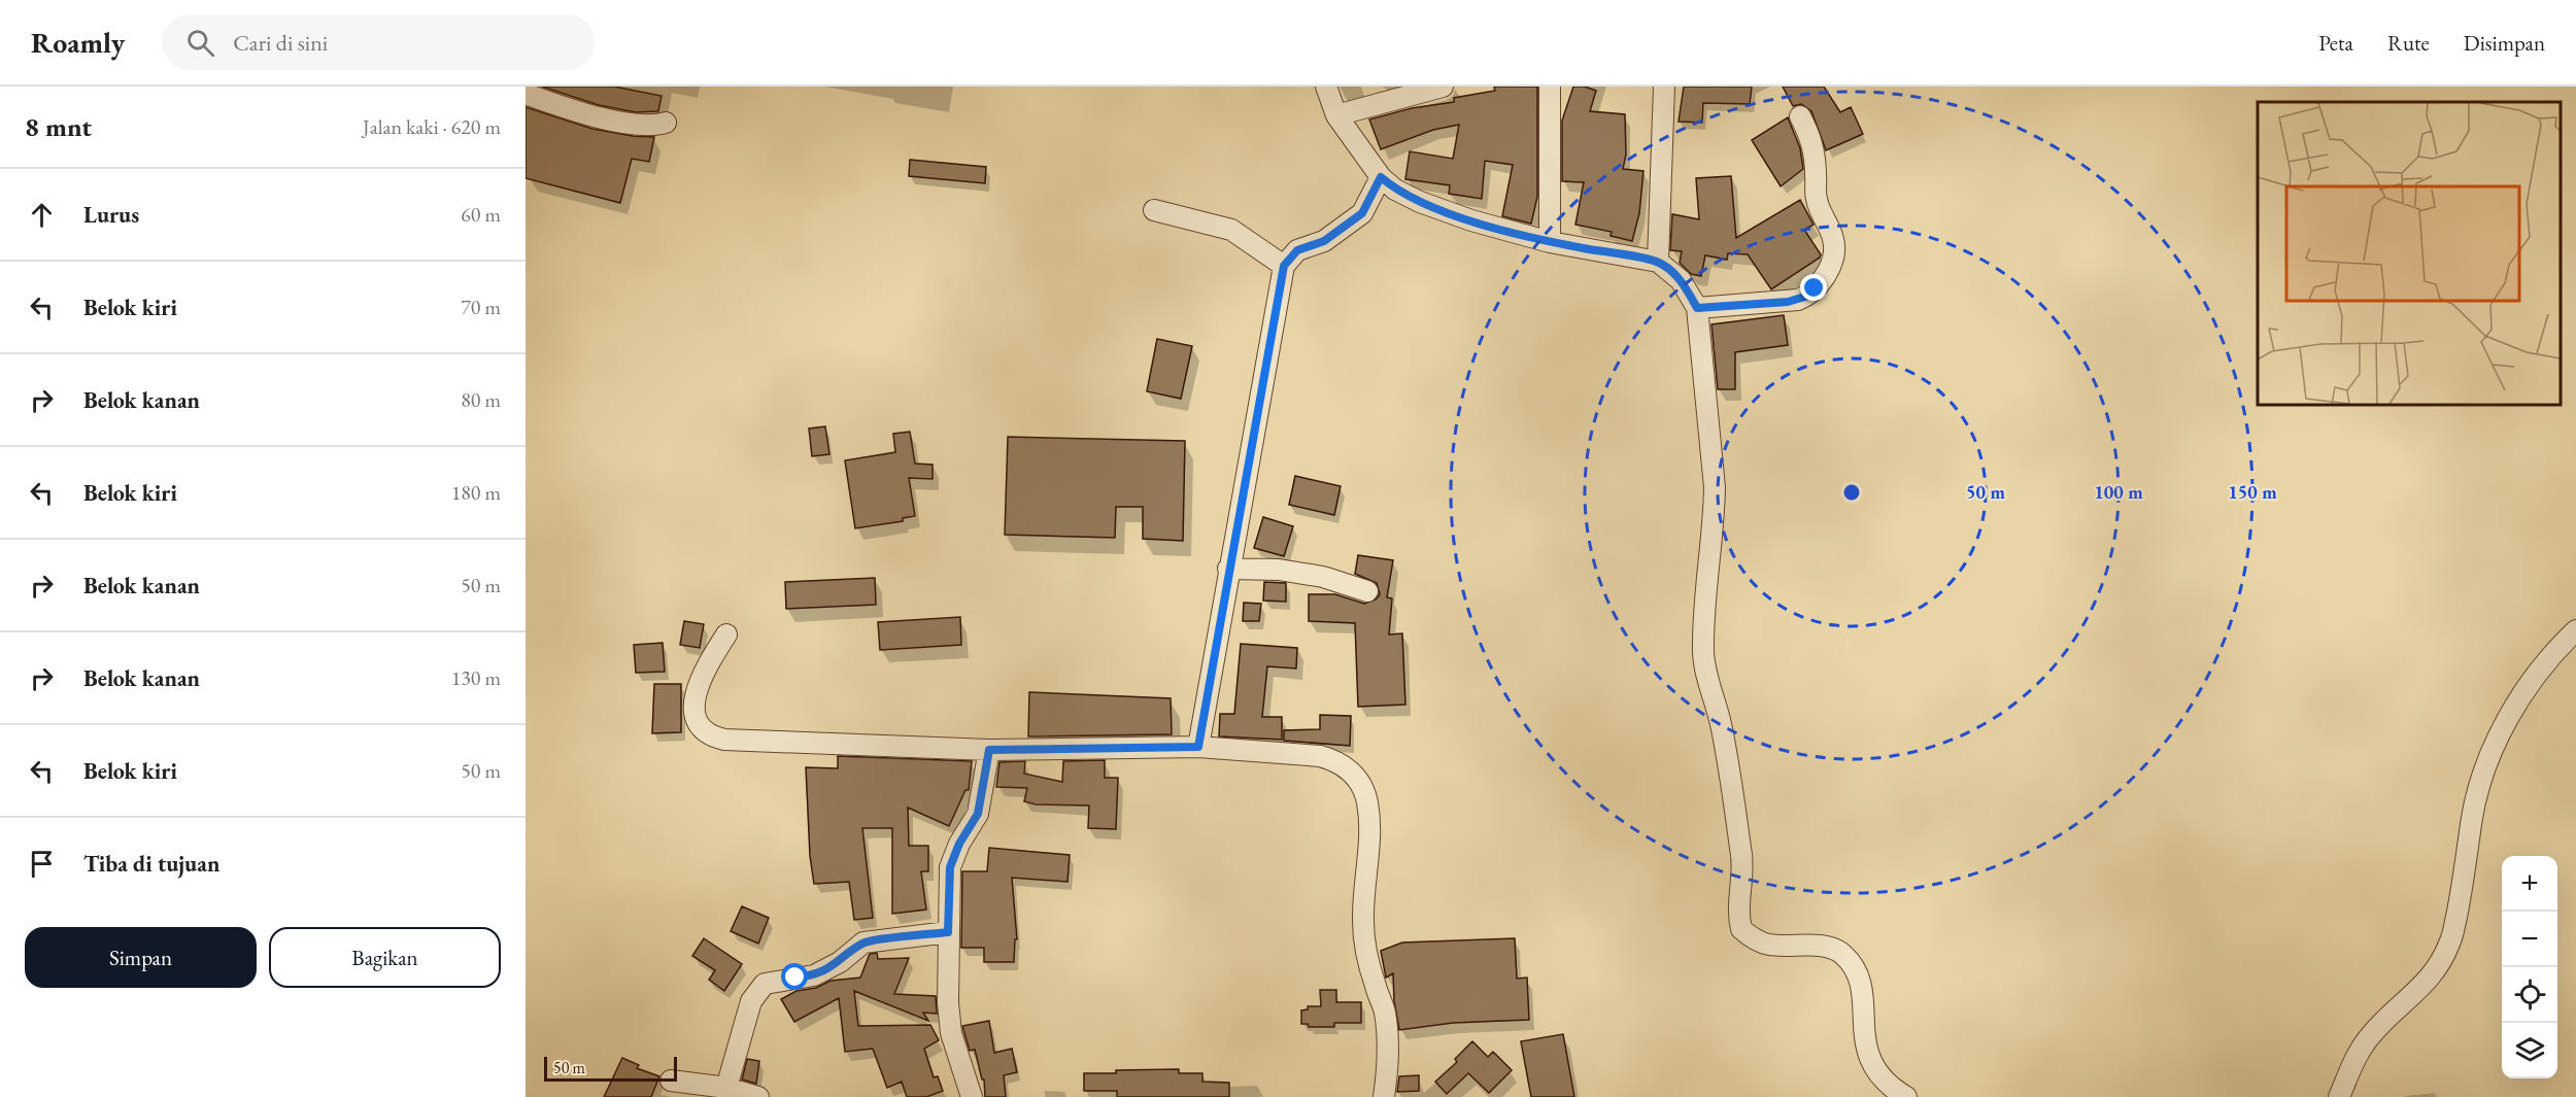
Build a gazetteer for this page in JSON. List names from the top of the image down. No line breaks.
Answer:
{"scale_bar":"50 m","page":{"header":"Roamly","search":"Cari di sini","nav":["Peta","Rute","Disimpan"],"heading":["8 mnt","Jalan kaki · 620 m"],"list":[["Lurus","60 m"],["Belok kiri","70 m"],["Belok kanan","80 m"],["Belok kiri","180 m"],["Belok kanan","50 m"],["Belok kanan","130 m"],["Belok kiri","50 m"],"Tiba di tujuan"],"map_buttons":["+","−"],"buttons":["Simpan","Bagikan"],"scale":"50 m"},"rings":["50 m","100 m","150 m"]}
